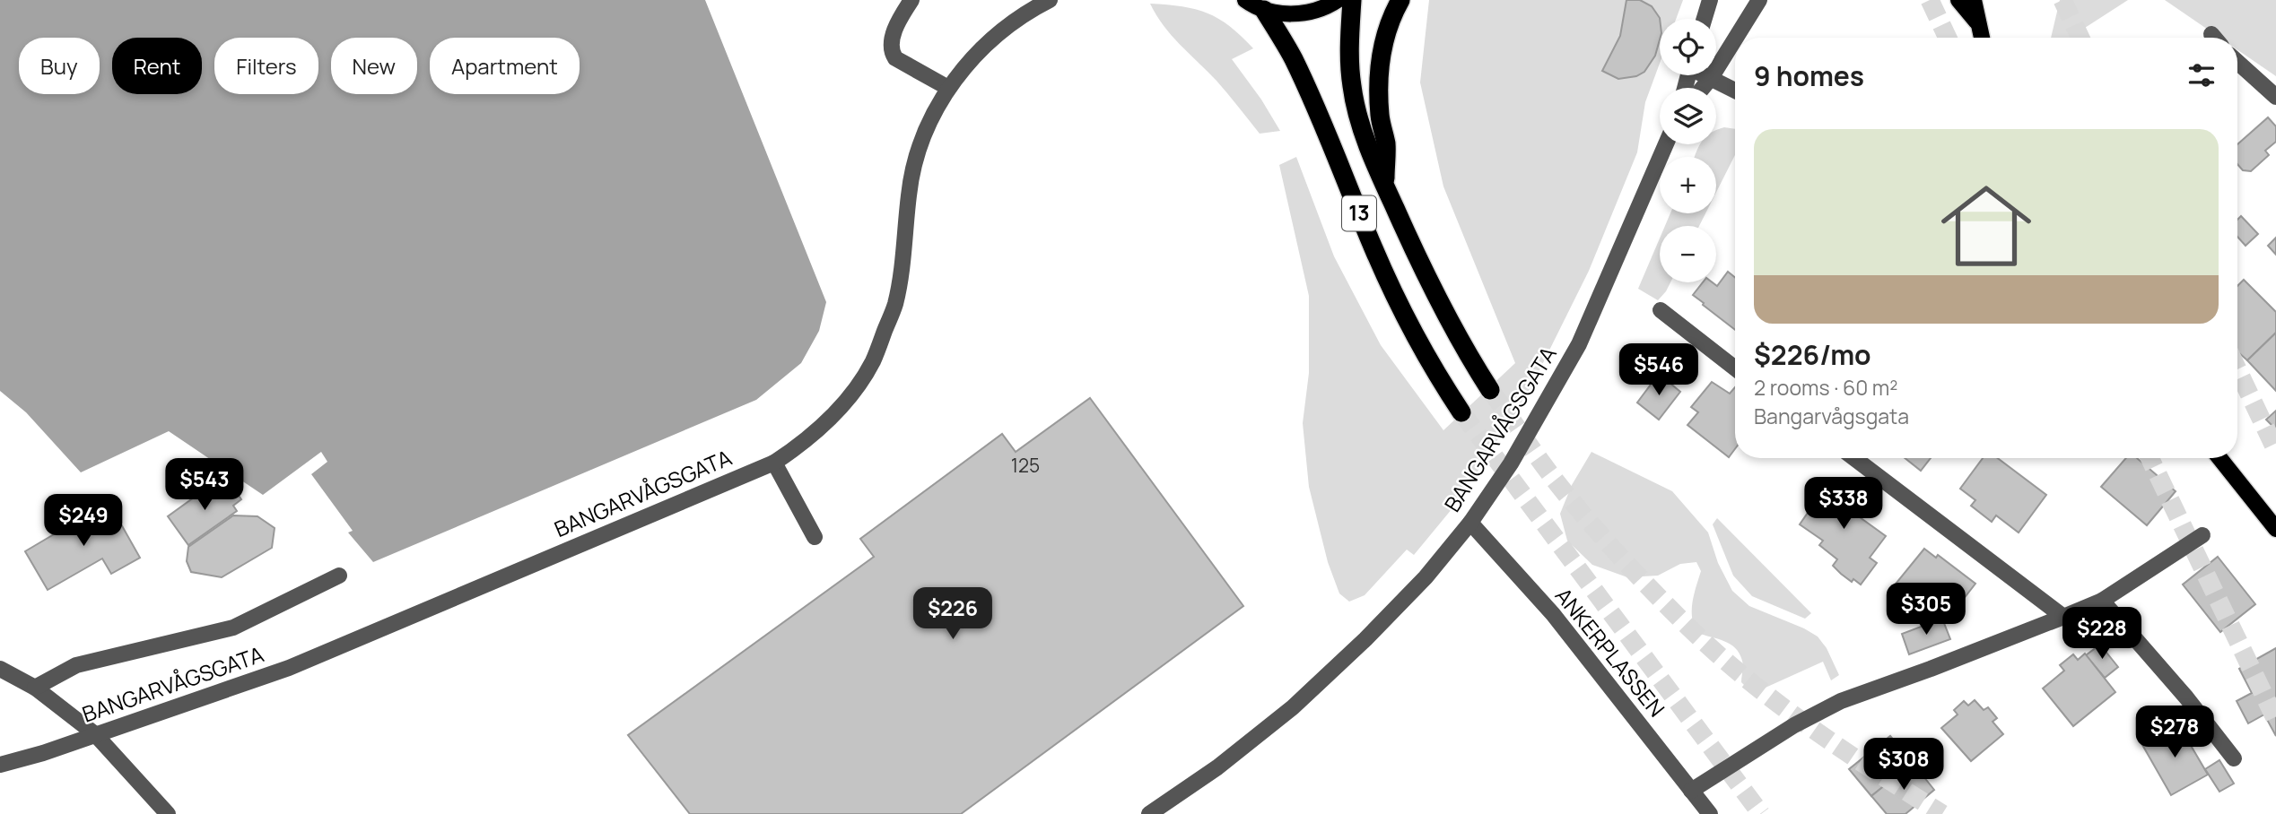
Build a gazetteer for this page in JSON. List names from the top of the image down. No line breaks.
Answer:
{"streets":{"highway":["13"],"street":["BANGARVÅGSGATA","ANKERPLASSEN"]},"crossings":[["BANGARVÅGSGATA","ANKERPLASSEN"]],"house_numbers":["125"],"page":{"map_buttons":["+","−"],"chip":["Buy","Rent","Filters","New","Apartment"],"heading":"9 homes","list":[{"name":"$226/mo","note":"2 rooms · 60 m² · Bangarvågsgata"}],"price":["$546","$543","$338","$249","$305","$226","$228","$278","$308"]}}
